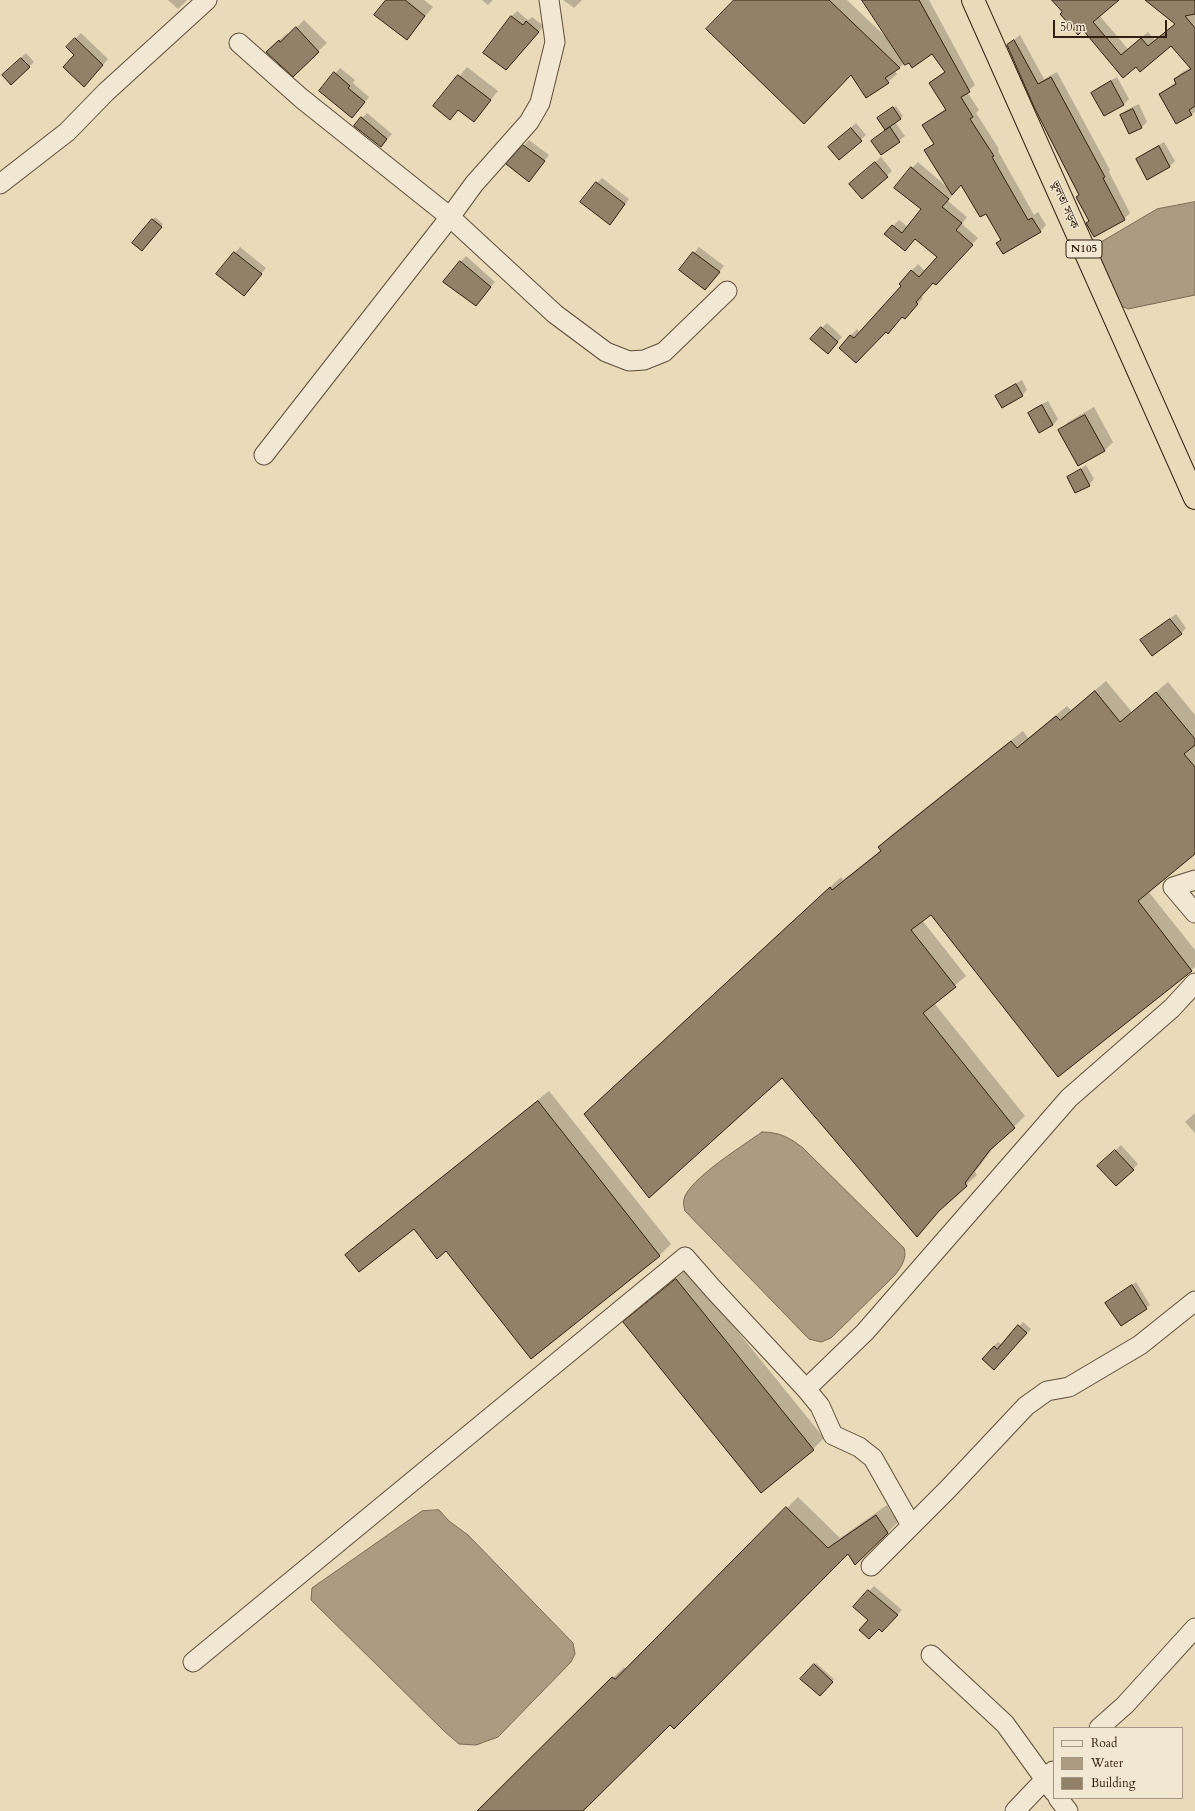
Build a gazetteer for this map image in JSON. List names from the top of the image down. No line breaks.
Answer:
{"streets":{"highway":["ভুলতা সড়ক","N105"]},"legend":["Road","Water","Building"],"scale_bar":"50 m"}
